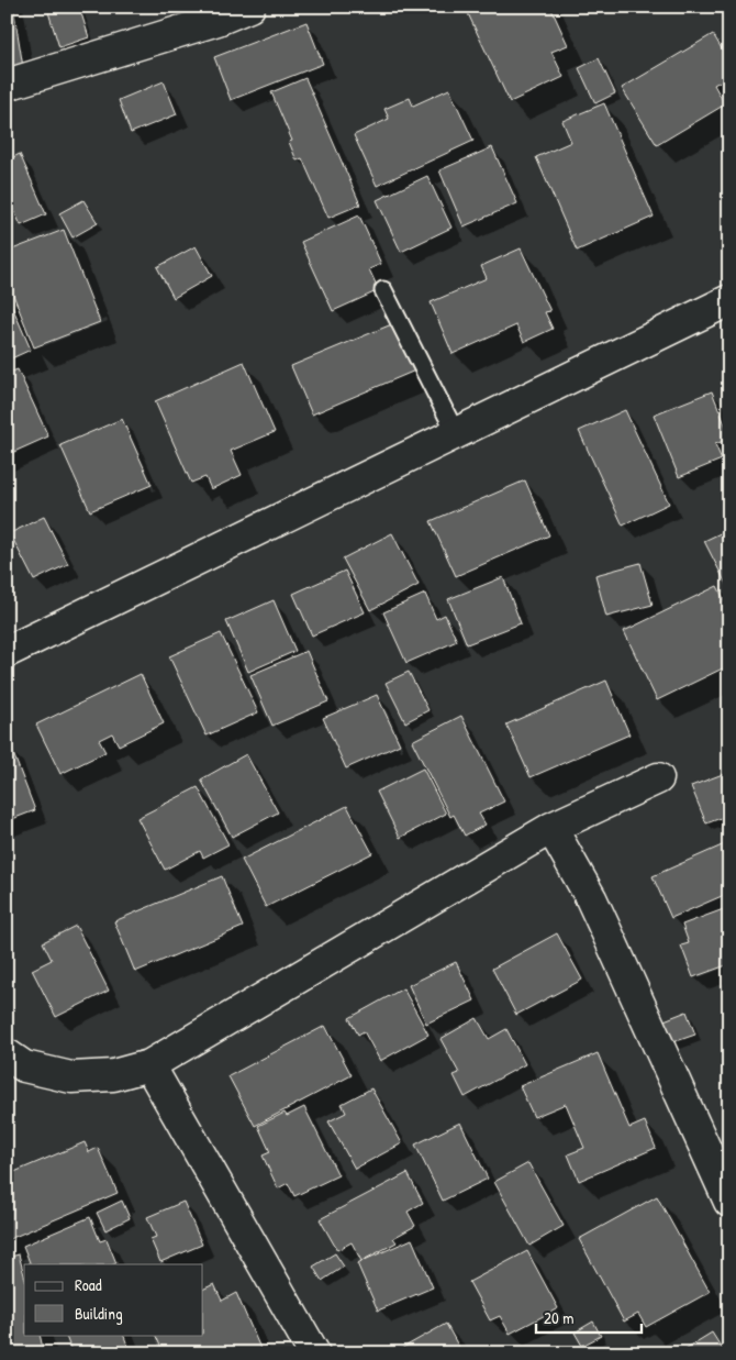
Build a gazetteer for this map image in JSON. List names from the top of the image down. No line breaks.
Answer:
{"legend":["Road","Building"],"scale_bar":"20 m"}
